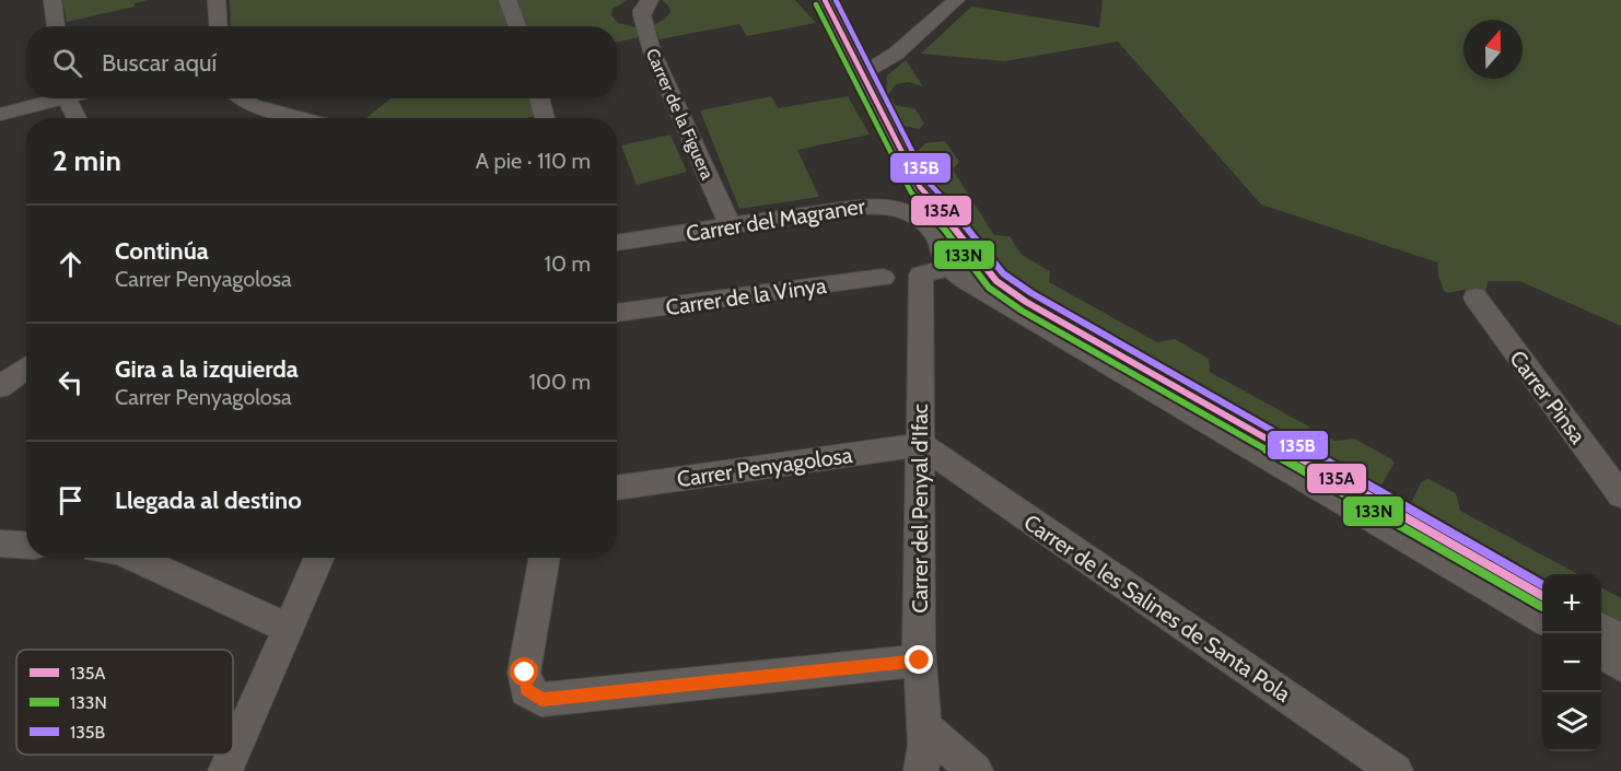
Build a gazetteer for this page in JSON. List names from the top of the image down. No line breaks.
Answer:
{"streets":{"street":["Carrer de la Figuera","Carrer del Magraner","Carrer de la Vinya","Carrer Pinsa","Carrer Penyagolosa","Carrer del Penyal d'Ifac","Carrer de les Salines de Santa Pola"]},"crossings":[["Carrer de la Figuera","Carrer del Magraner"],["Carrer del Magraner","Carrer del Penyal d'Ifac"],["Carrer Penyagolosa","Carrer del Penyal d'Ifac"],["Carrer Penyagolosa","Carrer de les Salines de Santa Pola"],["Carrer del Penyal d'Ifac","Carrer de les Salines de Santa Pola"]],"lines":["transit line 135A","transit line 135B","transit line 133N"],"legend":["135A","133N","135B"],"north":"top","page":{"search":"Buscar aquí","heading":["2 min","A pie · 110 m"],"list":[["Continúa","Carrer Penyagolosa","10 m"],["Gira a la izquierda","Carrer Penyagolosa","100 m"],"Llegada al destino"],"map_buttons":["+","−"]}}
